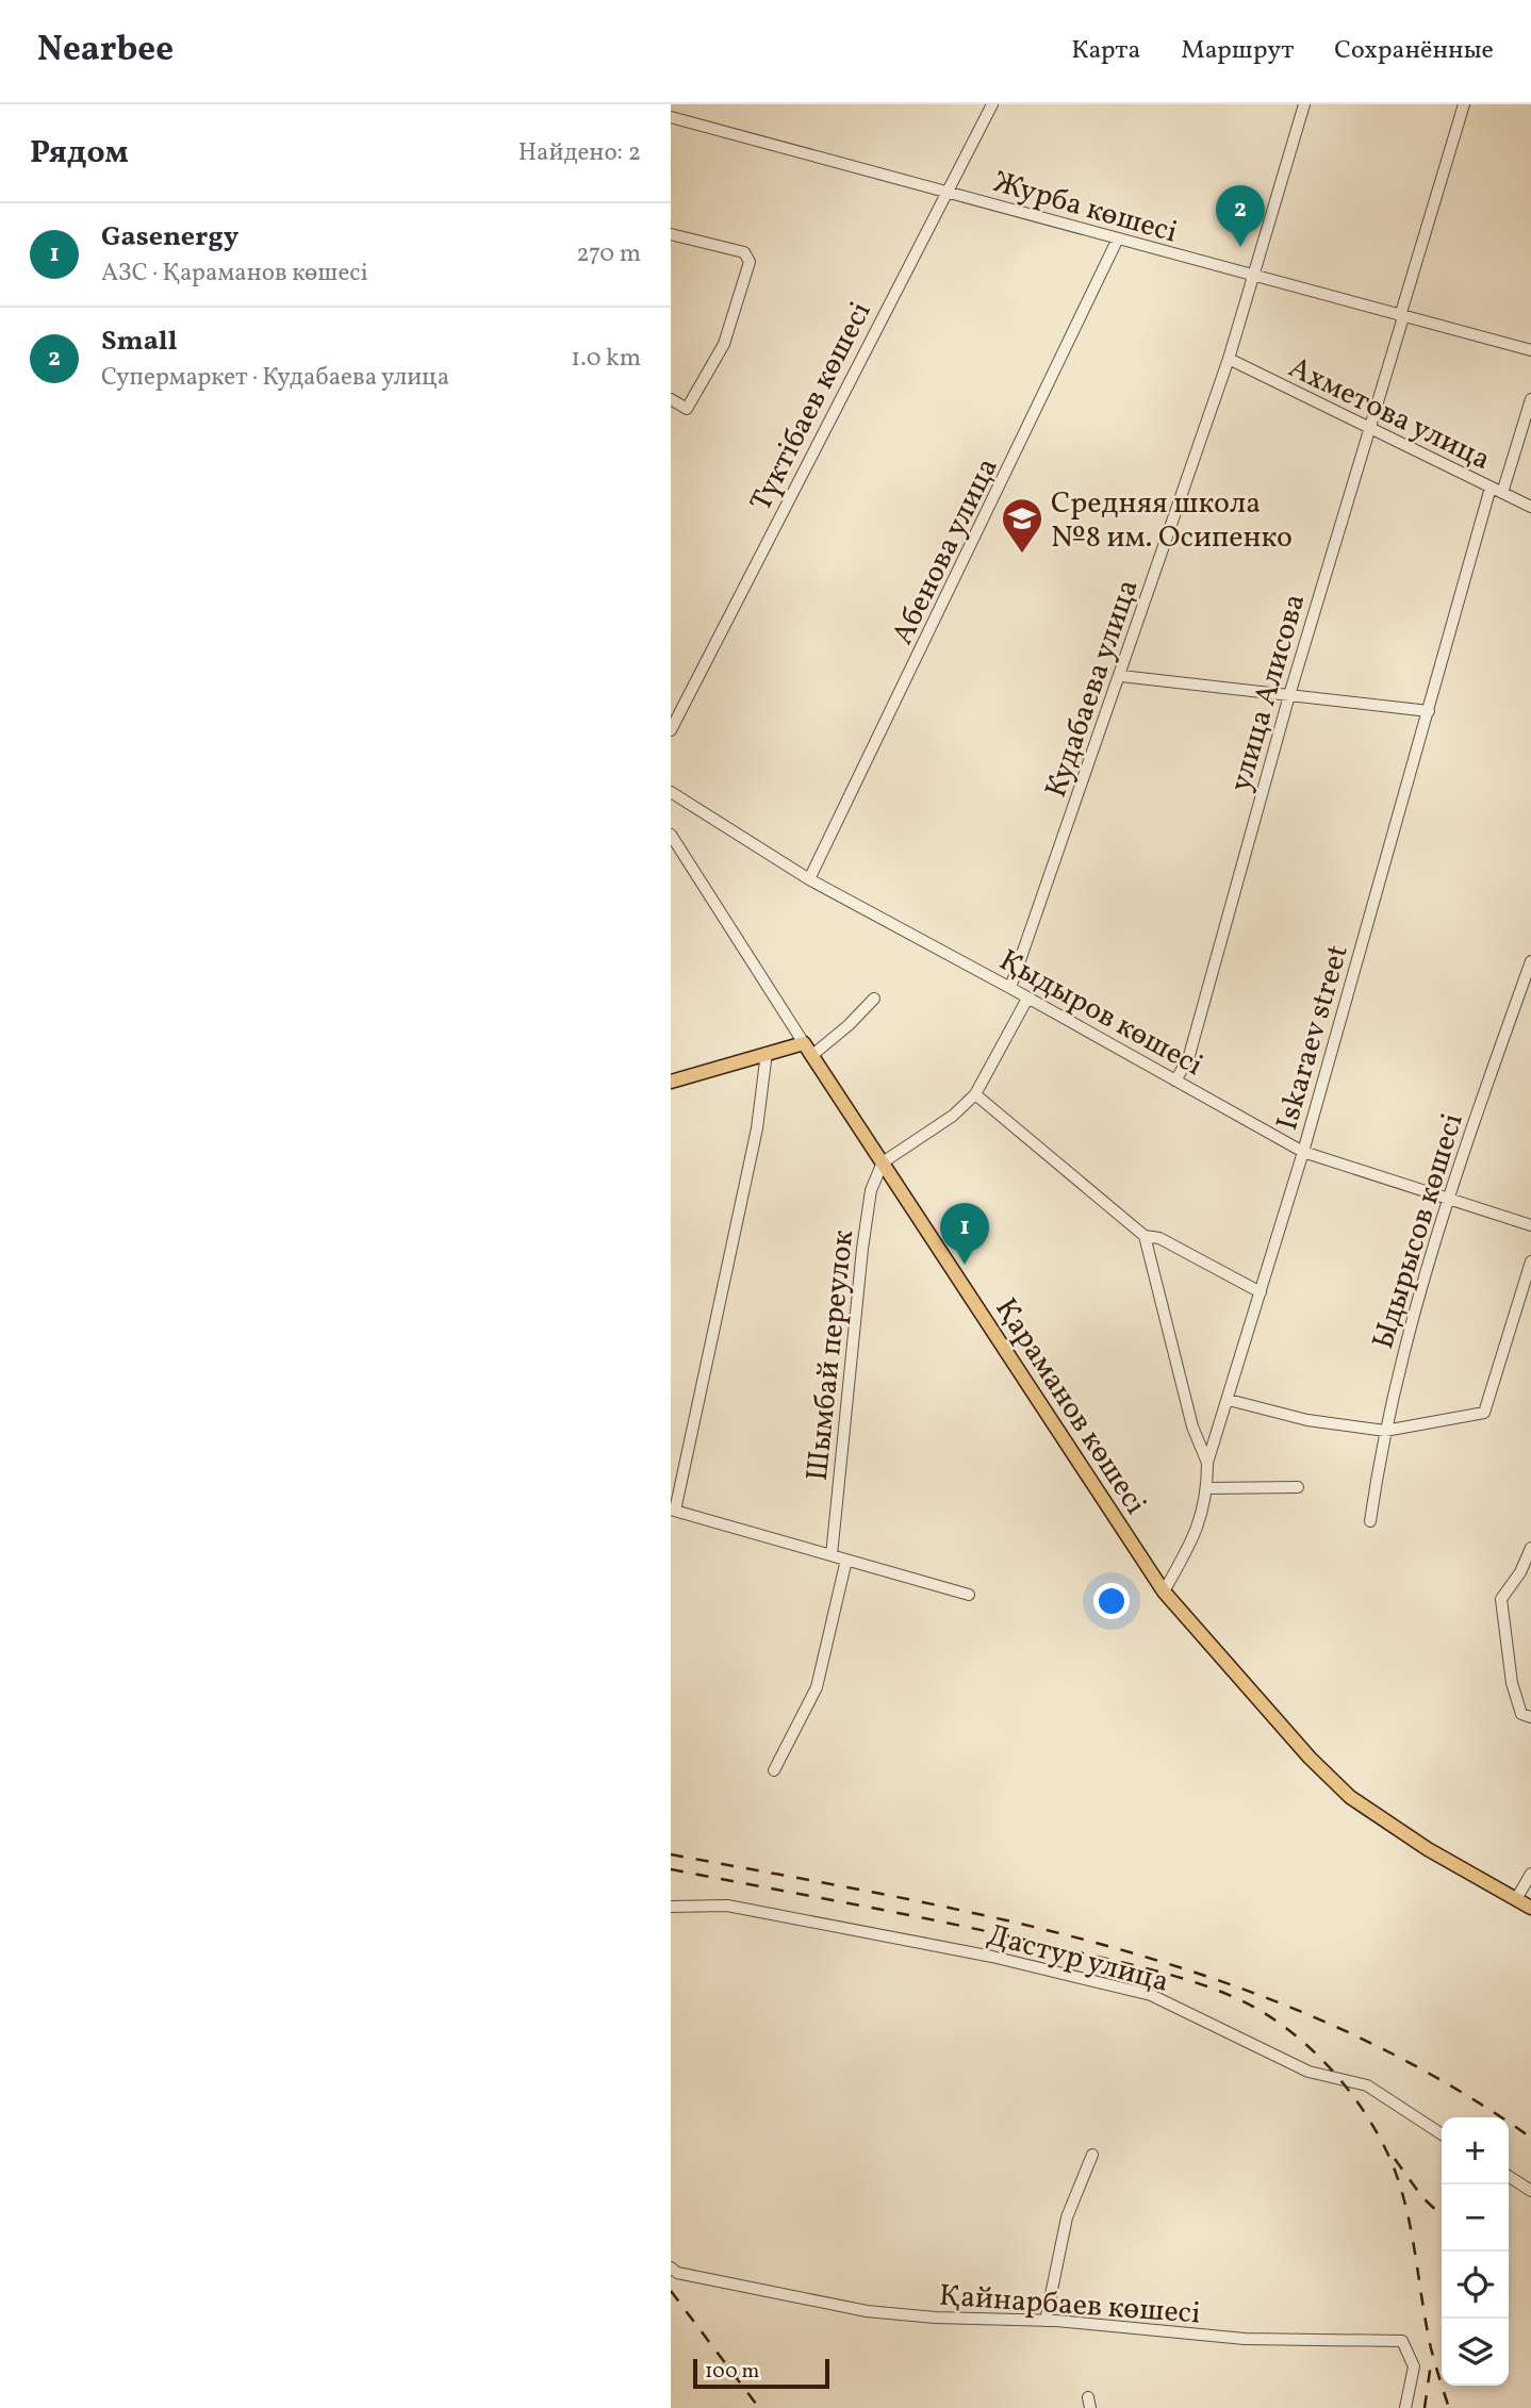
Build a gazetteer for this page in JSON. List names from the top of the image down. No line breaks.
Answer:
{"streets":{"main road":["Қараманов көшесі"],"street":["Журба көшесі","Түктібаев көшесі","Ахметова улица","Абенова улица","Кудабаева улица","улица Алисова","Қыдыров көшесі","Iskaraev street","Ыдырысов көшесі","Шымбай переулок","Дастур улица","Қайнарбаев көшесі"]},"crossings":[["Журба көшесі","Түктібаев көшесі"],["Журба көшесі","Абенова улица"],["Журба көшесі","Кудабаева улица"],["Журба көшесі","улица Алисова"],["Ахметова улица","Кудабаева улица"],["Ахметова улица","улица Алисова"],["Ахметова улица","Iskaraev street"],["Абенова улица","Қыдыров көшесі"],["Кудабаева улица","Қыдыров көшесі"],["улица Алисова","Қыдыров көшесі"],["Қыдыров көшесі","Iskaraev street"],["Қыдыров көшесі","Ыдырысов көшесі"],["Iskaraev street","Қараманов көшесі"],["Шымбай переулок","Қараманов көшесі"]],"places":{"school or university":["Средняя школа №8 им. Осипенко"]},"scale_bar":"100 m","page":{"header":"Nearbee","nav":["Карта","Маршрут","Сохранённые"],"heading":["Рядом","Найдено: 2"],"pins":["2","1"],"list":[{"mark":"1","name":"Gasenergy","note":"АЗС · Қараманов көшесі","value":"270 m"},{"mark":"2","name":"Small","note":"Супермаркет · Кудабаева улица","value":"1.0 km"}],"map_buttons":["+","−"],"scale":"100 m"}}
